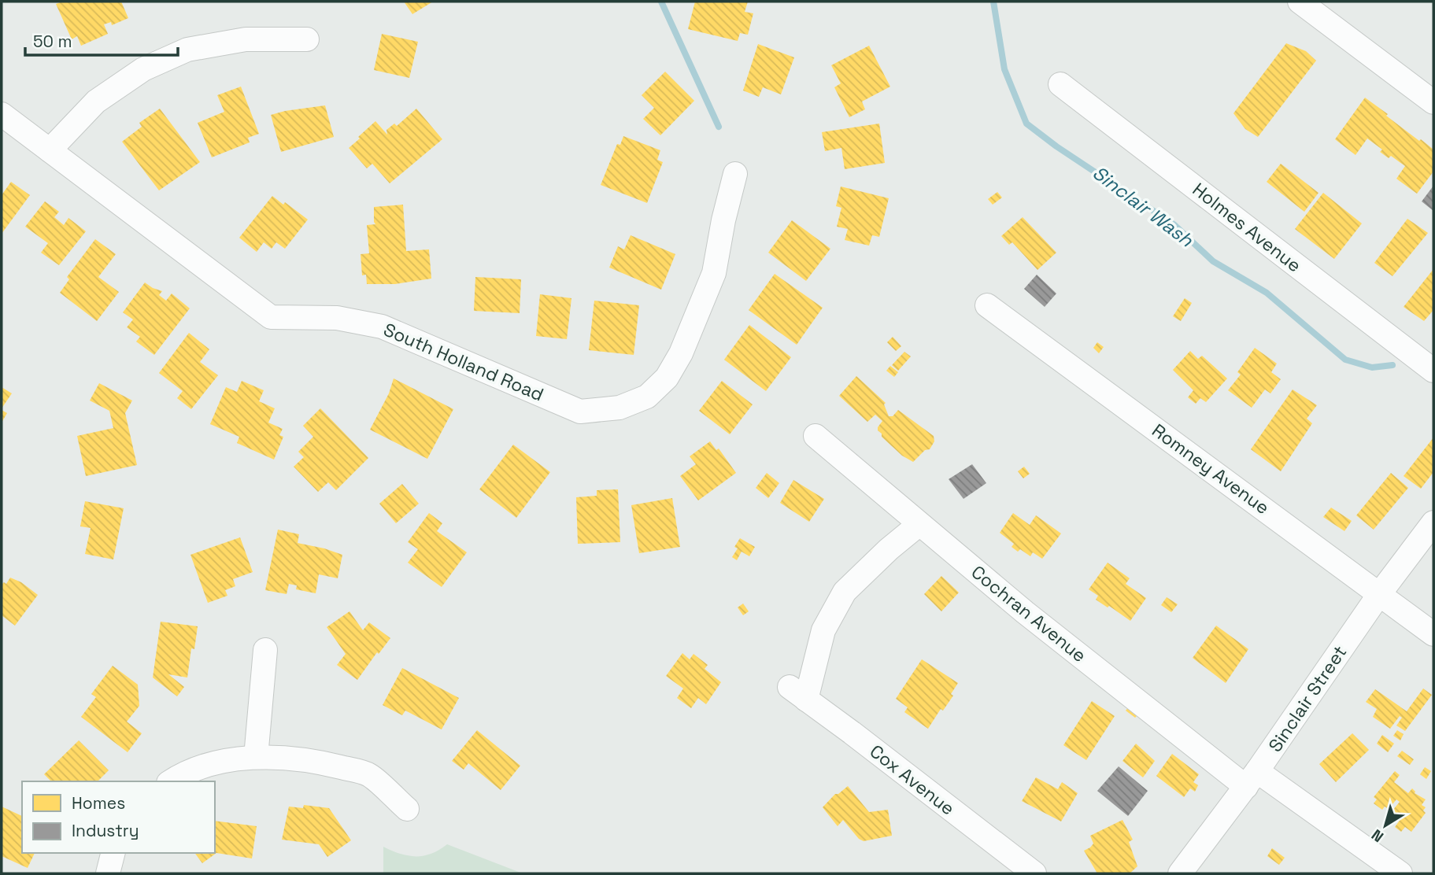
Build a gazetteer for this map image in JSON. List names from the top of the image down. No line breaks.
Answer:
{"streets":{"street":["Holmes Avenue","South Holland Road","Romney Avenue","Cochran Avenue","Sinclair Street","Cox Avenue"]},"crossings":[["Romney Avenue","Sinclair Street"],["Cochran Avenue","Sinclair Street"],["Cochran Avenue","Cox Avenue"]],"water":["Sinclair Wash"],"legend":["Homes","Industry"],"scale_bar":"50 m","north":"bottom left"}
